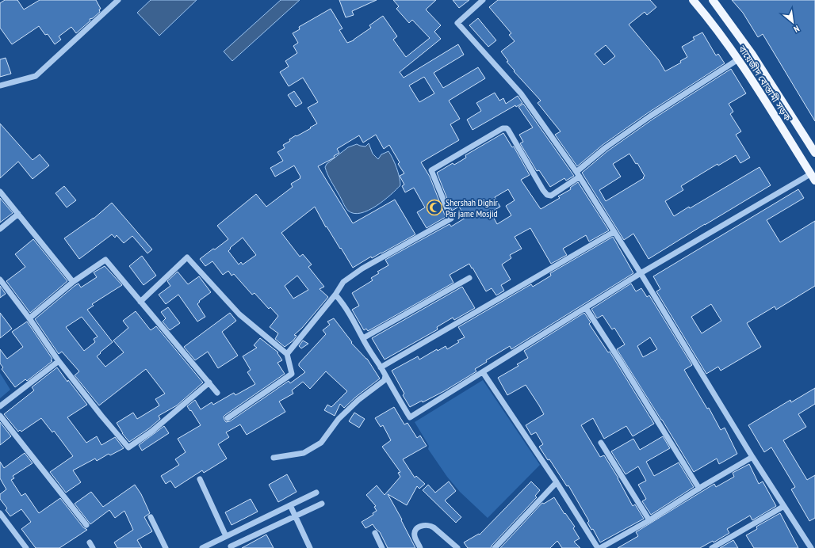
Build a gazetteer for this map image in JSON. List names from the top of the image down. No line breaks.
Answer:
{"streets":{"main road":["বায়েজীদ বোস্তামী সড়ক"]},"places":{"mosque":["Shershah Dighir Par jame Mosjid"]},"north":"bottom right"}
